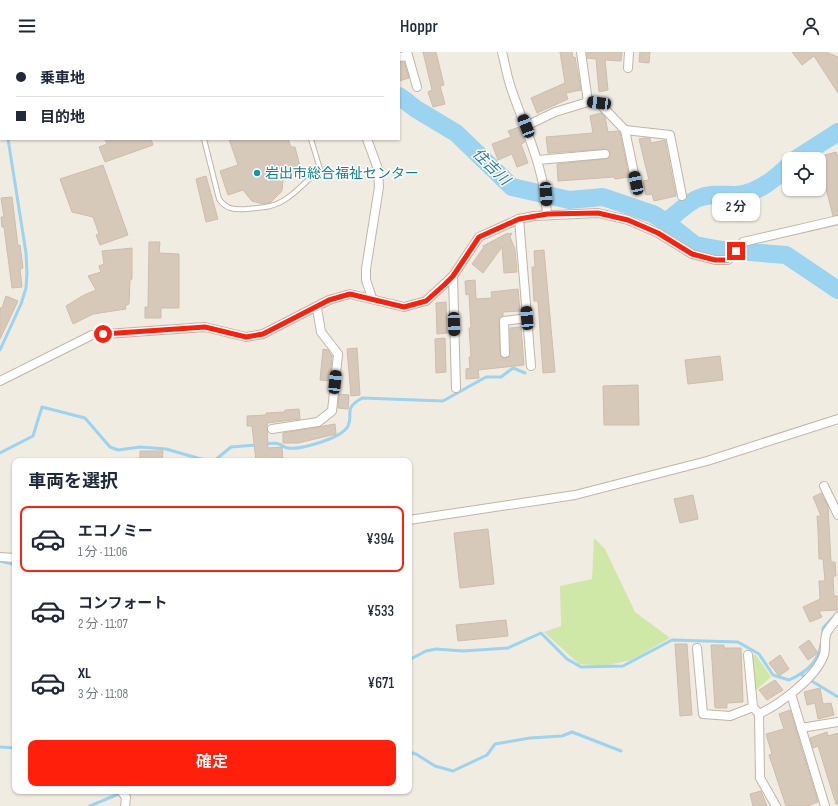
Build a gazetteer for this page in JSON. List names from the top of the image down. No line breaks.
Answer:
{"water":["住吉川"],"places":["岩出市総合福祉センター"],"page":{"header":"Hoppr","banner":["乗車地","目的地"],"bubble":"2 分","heading":"車両を選択","list":[{"name":"エコノミー","note":"1 分 · 11:06","value":"¥394"},{"name":"コンフォート","note":"2 分 · 11:07","value":"¥533"},{"name":"XL","note":"3 分 · 11:08","value":"¥671"}],"buttons":"確定"}}
